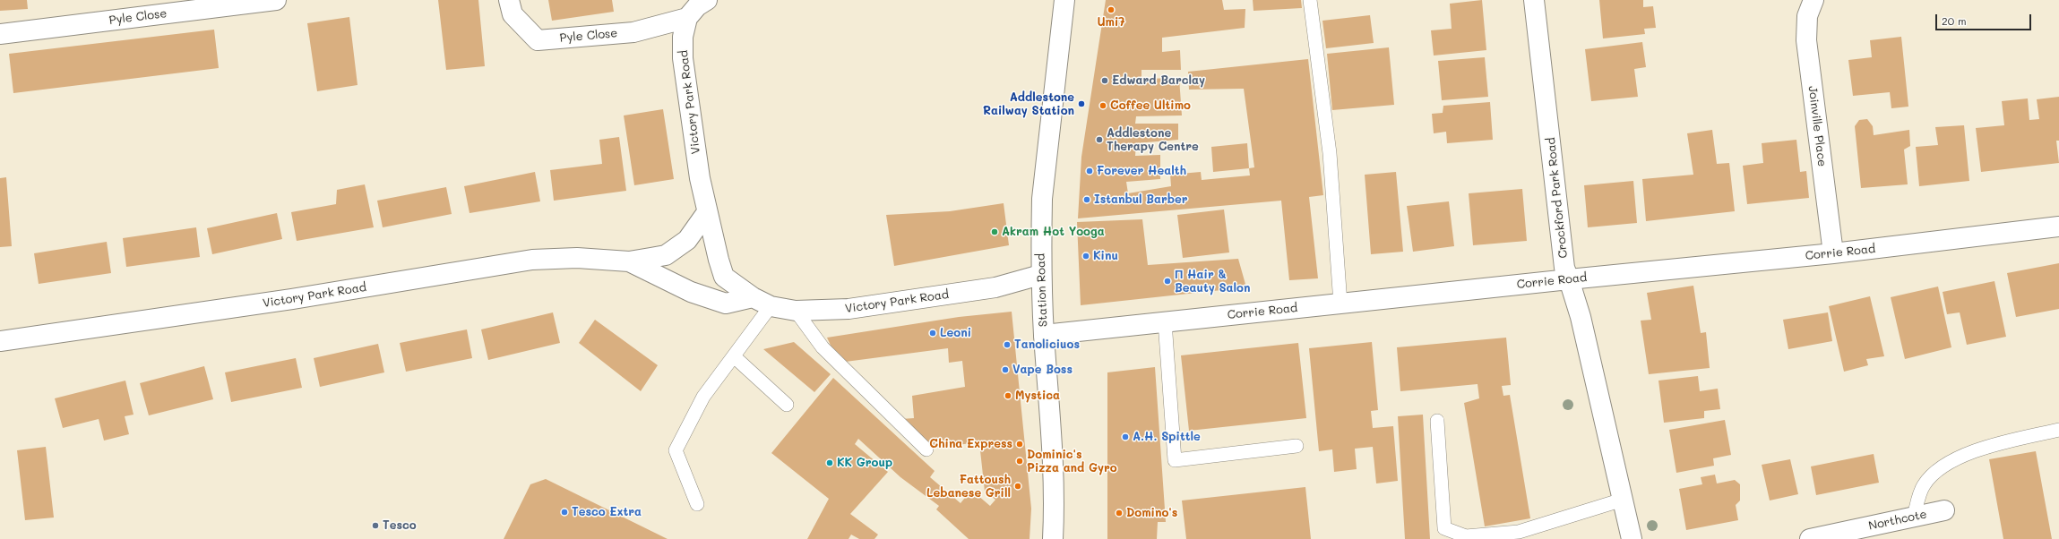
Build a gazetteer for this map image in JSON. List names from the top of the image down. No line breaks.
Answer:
{"streets":{"street":["Pyle Close","Victory Park Road","Joinville Place","Crockford Park Road","Corrie Road","Station Road","Northcote"]},"crossings":[["Pyle Close","Victory Park Road"],["Victory Park Road","Station Road"],["Joinville Place","Corrie Road"],["Crockford Park Road","Corrie Road"],["Corrie Road","Station Road"]],"places":["Umi7","Edward Barclay","Addlestone Railway Station","Coffee Ultimo","Addlestone Therapy Centre","Forever Health","Istanbul Barber","Akram Hot Yooga","Kinu","Π Hair & Beauty Salon","Leoni","Tanoliciuos","Vape Boss","Mystica","A.H. Spittle","China Express","Dominic's Pizza and Gyro","KK Group","Fattoush Lebanese Grill","Tesco Extra","Domino's","Tesco"],"scale_bar":"20 m"}
